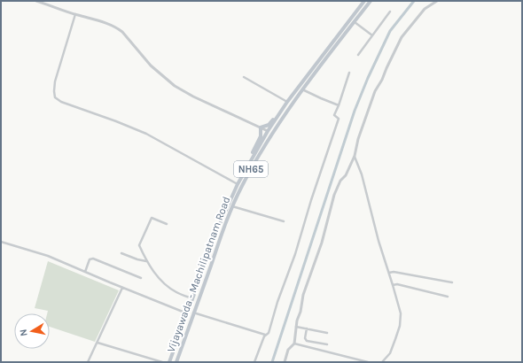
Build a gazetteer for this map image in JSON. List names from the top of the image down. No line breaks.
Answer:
{"streets":{"highway":["NH65","Vijayawada - Machilipatnam Road"]},"north":"left"}
